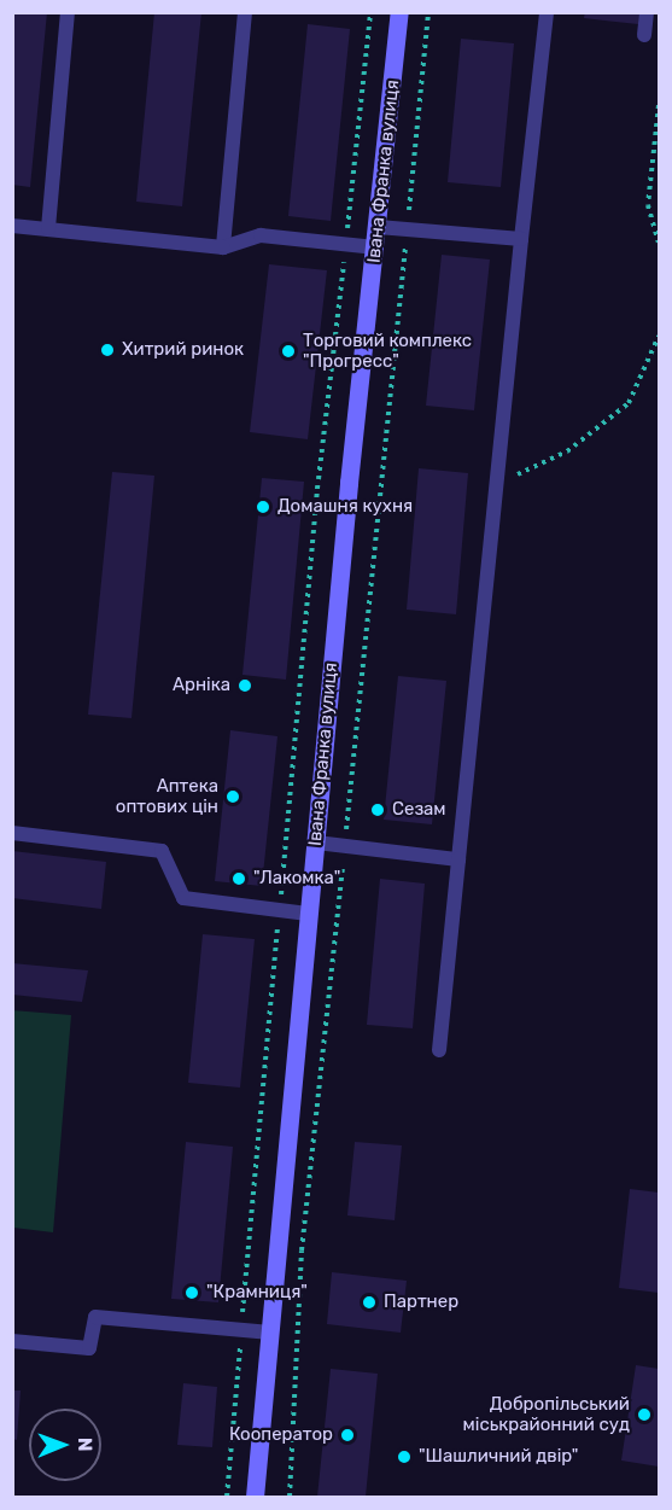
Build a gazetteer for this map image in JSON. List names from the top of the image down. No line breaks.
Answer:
{"streets":{"street":["Івана Франка вулиця"]},"places":["Хитрий ринок","Торговий комплекс \"Прогресс\"","Домашня кухня","Арніка","Аптека оптових цін","Сезам","\"Лакомка\"","\"Крамниця\"","Партнер","Добропільський міськрайонний суд","Кооператор","\"Шашличний двір\""],"north":"right"}
